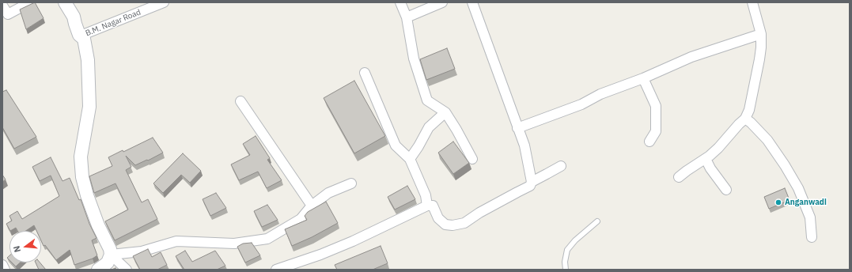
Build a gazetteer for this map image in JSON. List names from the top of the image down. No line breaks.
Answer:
{"streets":{"street":["B.M. Nagar Road"]},"places":["Anganwadi"],"north":"left"}
